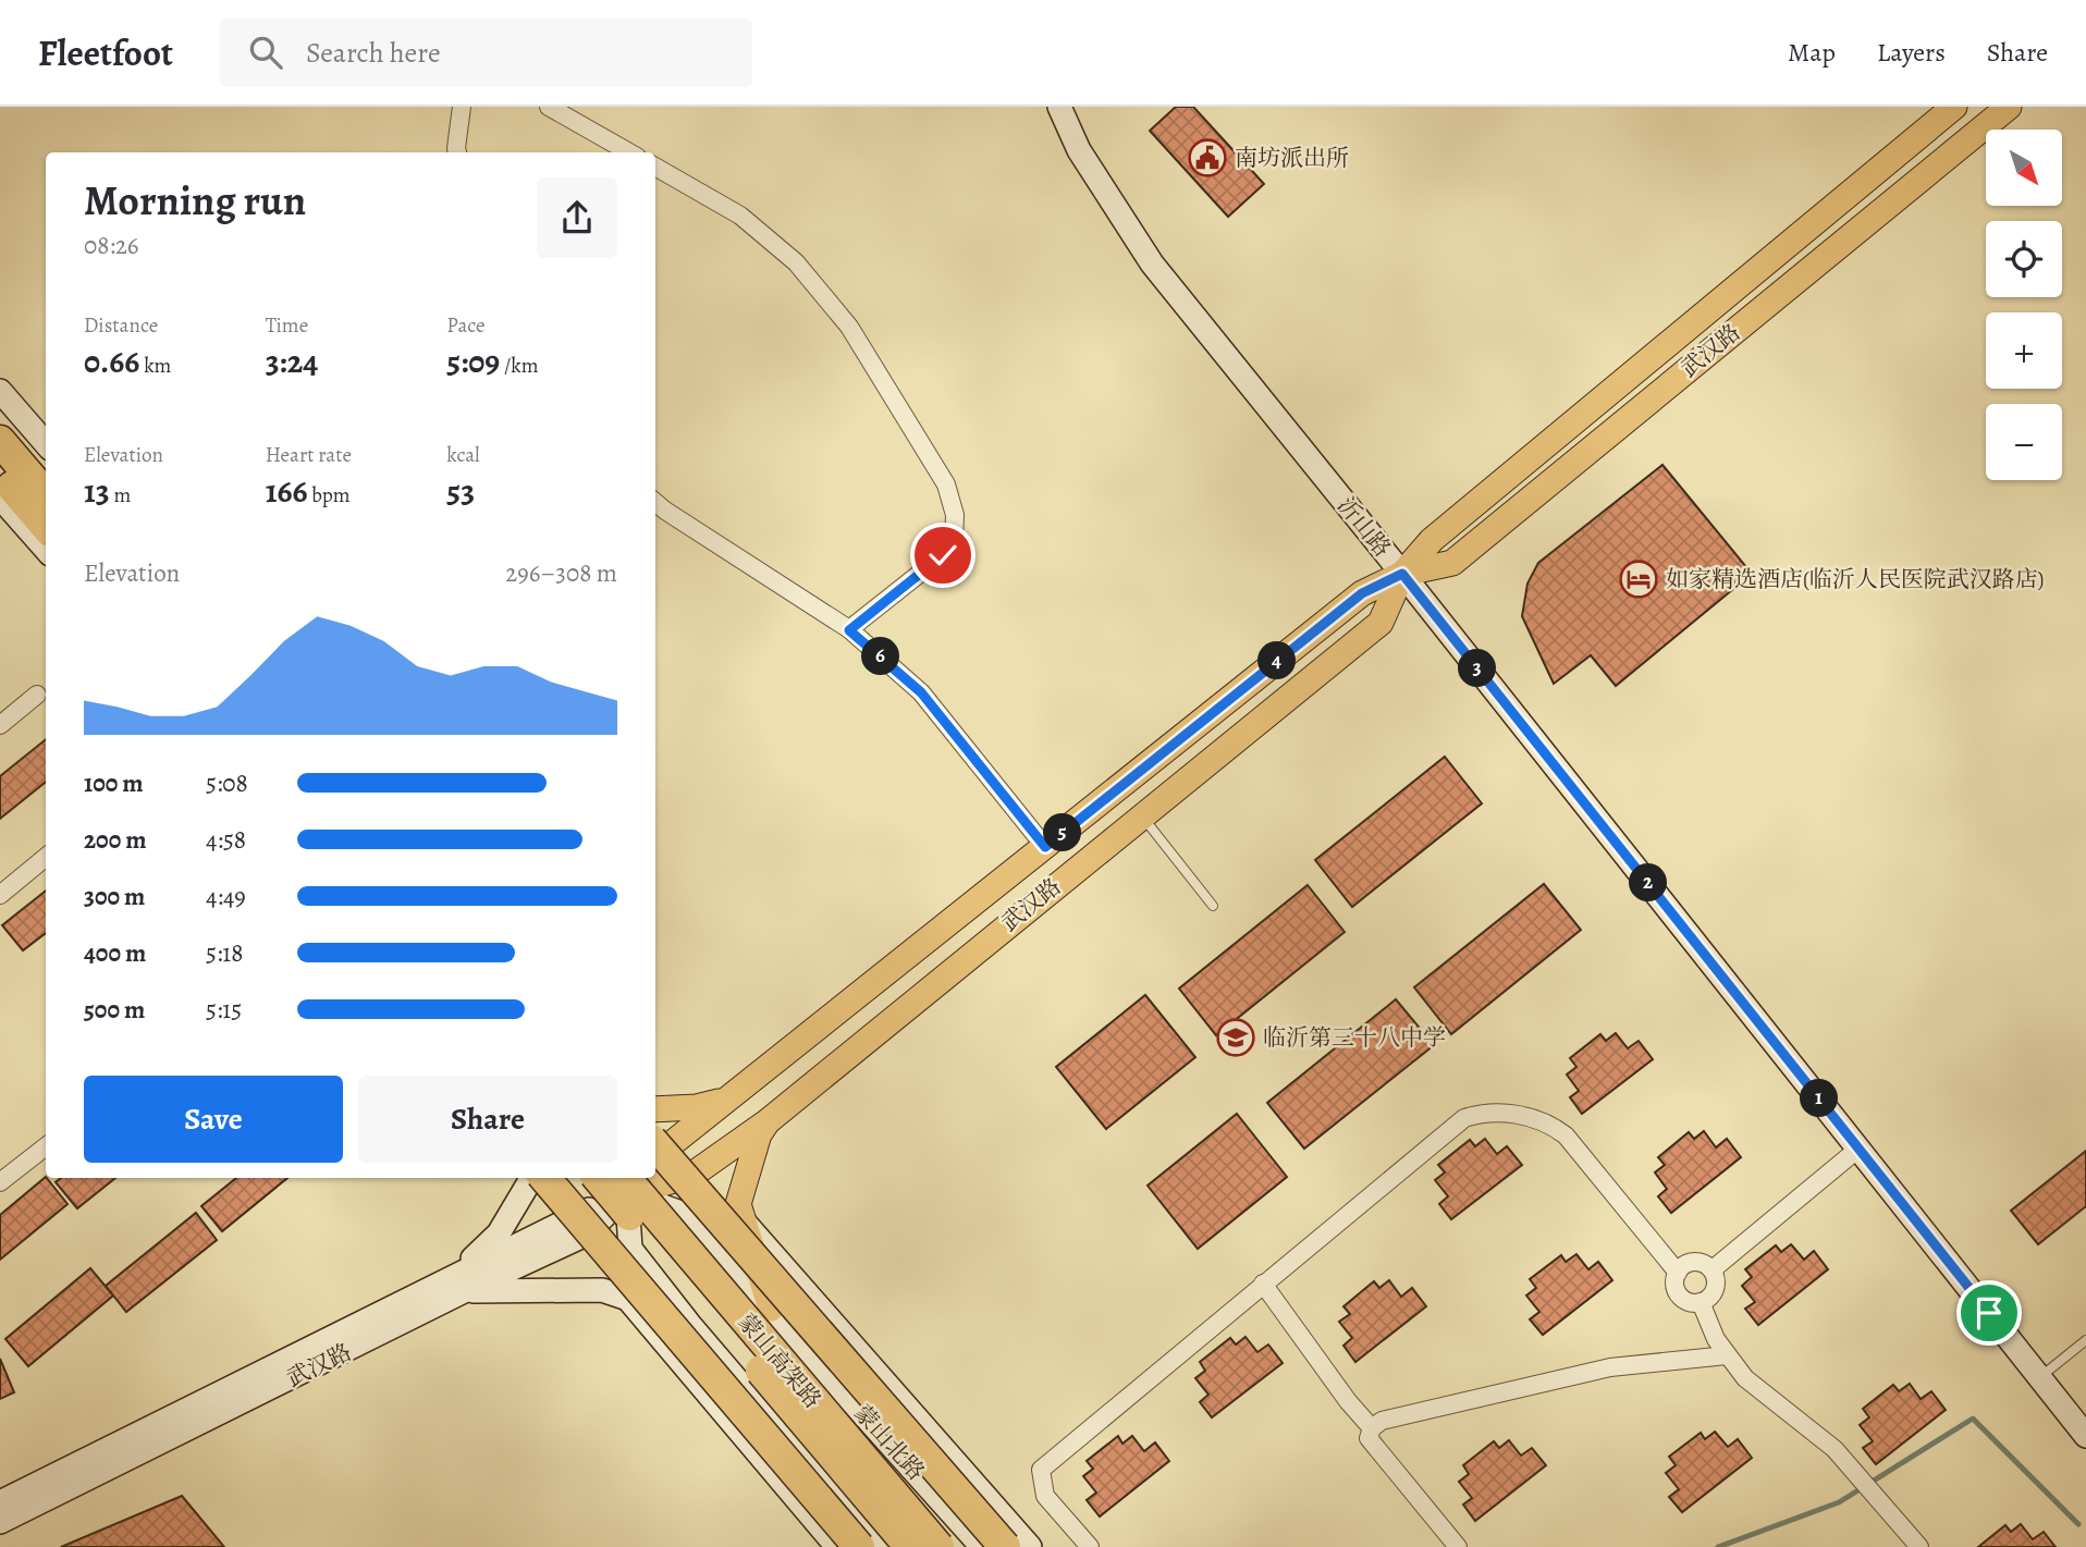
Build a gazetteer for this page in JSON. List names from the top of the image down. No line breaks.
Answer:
{"streets":{"highway":["蒙山高架路"],"main road":["武汉路","沂山路","蒙山北路"]},"crossings":[["武汉路","沂山路"],["武汉路","蒙山高架路"],["武汉路","蒙山北路"],["蒙山高架路","蒙山北路"]],"places":{"public building":["南坊派出所"],"hotel":["如家精选酒店(临沂人民医院武汉路店)"],"school or university":["临沂第三十八中学"]},"north":"bottom right","page":{"header":"Fleetfoot","search":"Search here","nav":["Map","Layers","Share"],"map_buttons":["+","−"],"heading":["Morning run","08:26"],"stats":[["Distance","0.66 km"],["Time","3:24"],["Pace","5:09 /km"],["Elevation","13 m"],["Heart rate","166 bpm"],["kcal","53"]],"chart":["Elevation","296–308 m"],"pins":["6","4","3","5","2","1"],"list":[{"name":"100 m","note":"5:08"},{"name":"200 m","note":"4:58"},{"name":"300 m","note":"4:49"},{"name":"400 m","note":"5:18"},{"name":"500 m","note":"5:15"}],"buttons":["Save","Share"]}}
